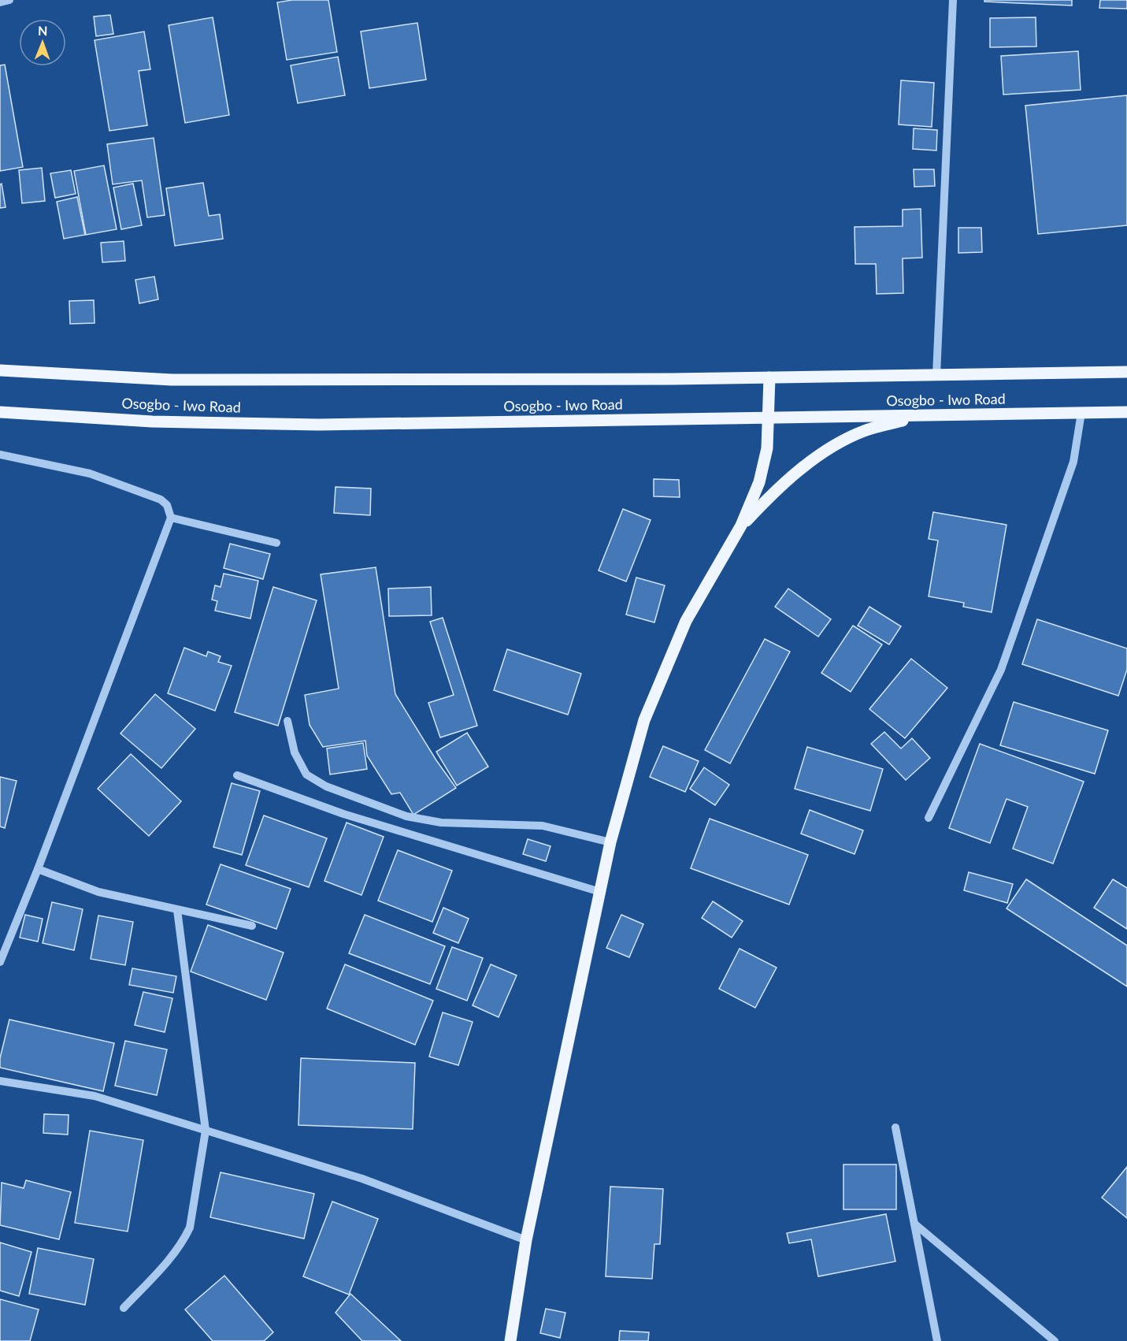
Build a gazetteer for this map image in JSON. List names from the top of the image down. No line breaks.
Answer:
{"streets":{"main road":["Osogbo - Iwo Road"]},"north":"top"}
